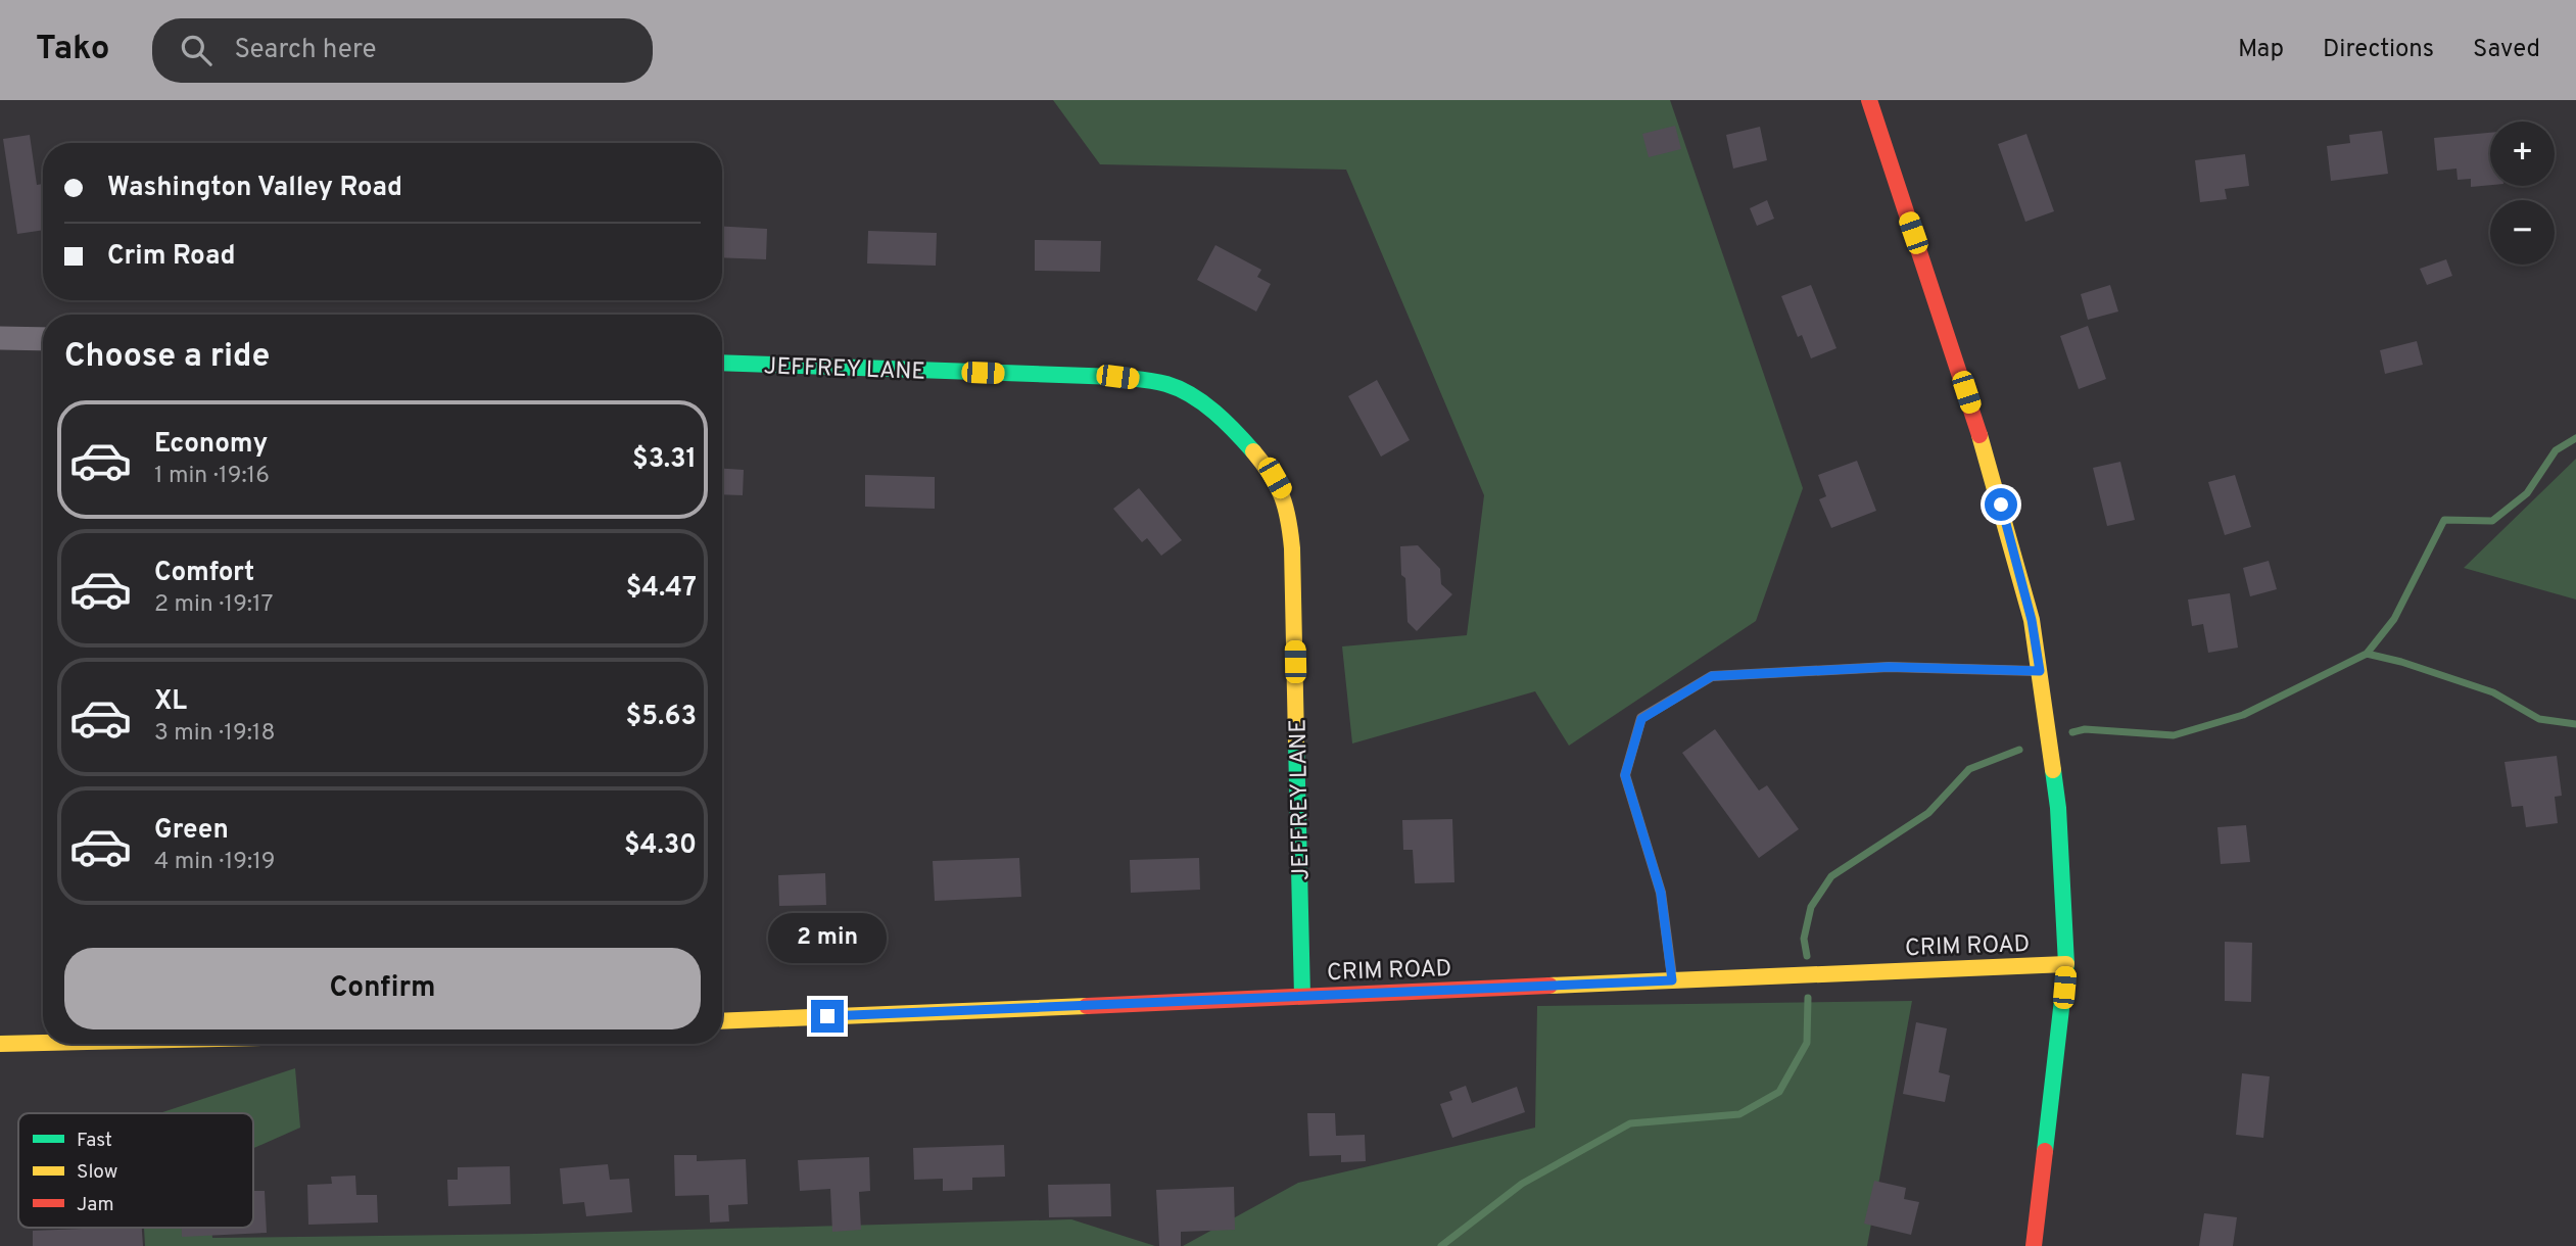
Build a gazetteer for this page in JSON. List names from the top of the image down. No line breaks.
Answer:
{"streets":{"street":["JEFFREY LANE","CRIM ROAD"]},"crossings":[["JEFFREY LANE","CRIM ROAD"]],"legend":["Fast","Slow","Jam"],"page":{"header":"Tako","search":"Search here","nav":["Map","Directions","Saved"],"map_buttons":["+","−"],"banner":["Washington Valley Road","Crim Road"],"heading":"Choose a ride","list":[{"name":"Economy","note":"1 min · 19:16","value":"$3.31"},{"name":"Comfort","note":"2 min · 19:17","value":"$4.47"},{"name":"XL","note":"3 min · 19:18","value":"$5.63"},{"name":"Green","note":"4 min · 19:19","value":"$4.30"}],"bubble":"2 min","buttons":"Confirm"}}
